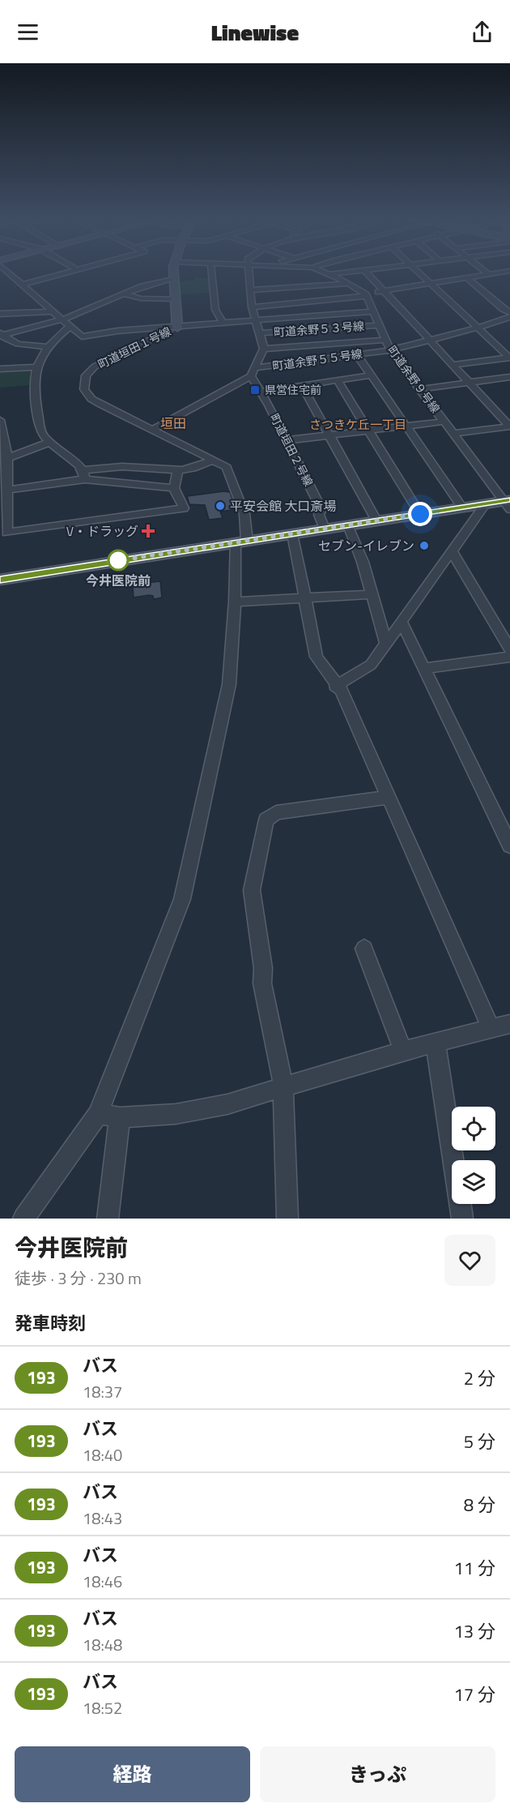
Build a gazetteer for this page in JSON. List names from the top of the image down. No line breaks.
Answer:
{"streets":{"street":["町道余野５３号線","町道垣田１号線","町道余野５５号線","町道余野９号線","町道垣田２号線"]},"crossings":[["町道余野５３号線","町道余野９号線"],["町道余野５５号線","町道余野９号線"],["町道余野５５号線","町道垣田２号線"]],"districts":["垣田","さつきケ丘一丁目"],"places":{"transit":["県営住宅前"],"other":["平安会館 大口斎場","セブン-イレブン","今井医院前"],"health":["V・ドラッグ"]},"lines":["bus line 193"],"page":{"header":"Linewise","heading":[["今井医院前","徒歩 · 3 分 · 230 m"],"発車時刻"],"list":[{"mark":"193","name":"バス","note":"18:37","value":"2 分"},{"mark":"193","name":"バス","note":"18:40","value":"5 分"},{"mark":"193","name":"バス","note":"18:43","value":"8 分"},{"mark":"193","name":"バス","note":"18:46","value":"11 分"},{"mark":"193","name":"バス","note":"18:48","value":"13 分"},{"mark":"193","name":"バス","note":"18:52","value":"17 分"}],"buttons":["経路","きっぷ"]}}
